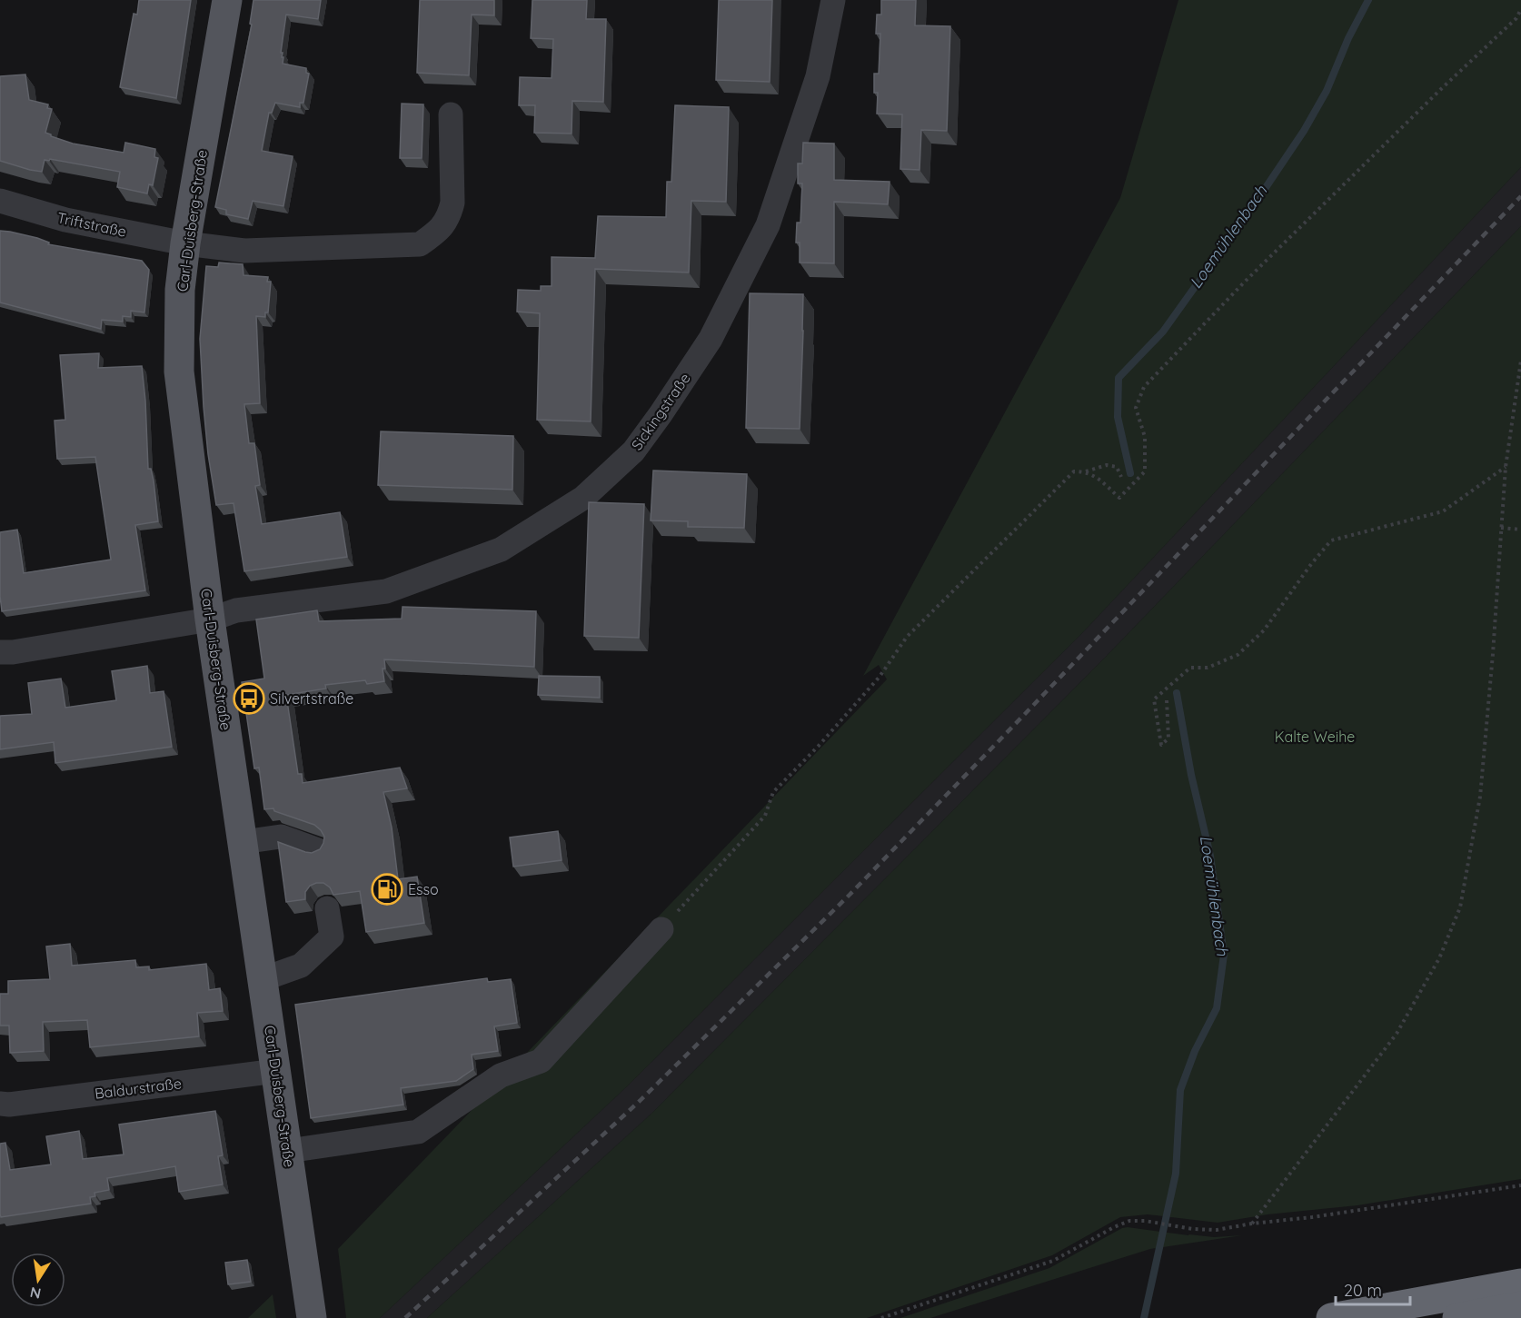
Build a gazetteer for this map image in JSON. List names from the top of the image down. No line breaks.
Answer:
{"streets":{"main road":["Carl-Duisberg-Straße"],"street":["Triftstraße","Sickingstraße","Baldurstraße"]},"crossings":[["Carl-Duisberg-Straße","Triftstraße"],["Carl-Duisberg-Straße","Sickingstraße"],["Carl-Duisberg-Straße","Baldurstraße"]],"water":["Loemühlenbach"],"parks":["Kalte Weihe"],"places":{"bus stop":["Silvertstraße"],"fuel station":["Esso"]},"scale_bar":"20 m","north":"bottom"}
